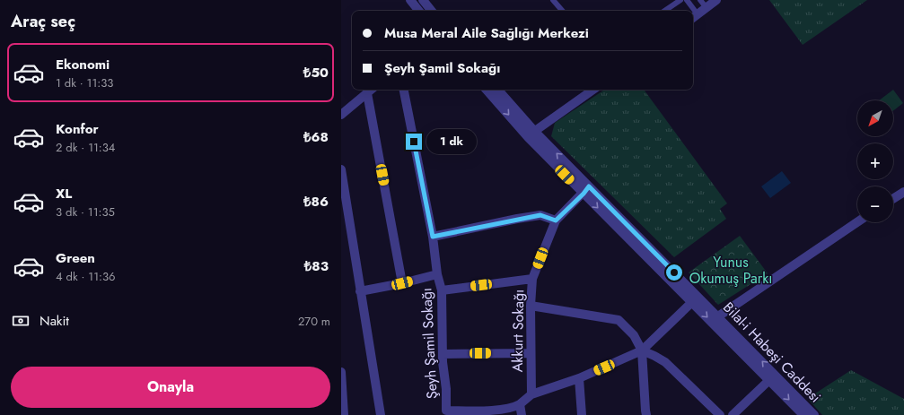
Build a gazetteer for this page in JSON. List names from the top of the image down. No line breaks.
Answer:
{"streets":{"street":["Akkurt Sokağı","Şeyh Şamil Sokağı","Bilal-i Habeşi Caddesi"]},"crossings":[["Akkurt Sokağı","Bilal-i Habeşi Caddesi"]],"parks":["Yunus Okumuş Parkı"],"north":"bottom left","page":{"heading":"Araç seç","banner":["Musa Meral Aile Sağlığı Merkezi","Şeyh Şamil Sokağı"],"list":[{"name":"Ekonomi","note":"1 dk · 11:33","value":"₺50"},{"name":"Konfor","note":"2 dk · 11:34","value":"₺68"},{"name":"XL","note":"3 dk · 11:35","value":"₺86"},{"name":"Green","note":"4 dk · 11:36","value":"₺83"}],"map_buttons":["+","−"],"bubble":"1 dk","pay":["Nakit","270 m"],"buttons":"Onayla"}}
